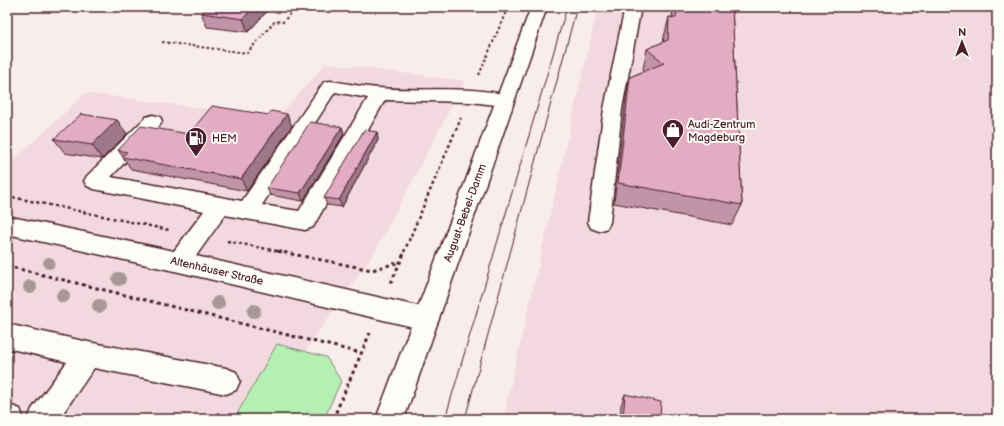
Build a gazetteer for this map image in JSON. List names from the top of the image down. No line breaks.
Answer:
{"streets":{"main road":["August-Bebel-Damm","Altenhäuser Straße"]},"crossings":[["August-Bebel-Damm","Altenhäuser Straße"]],"places":{"shop":["Audi-Zentrum Magdeburg"],"fuel station":["HEM"]},"north":"top"}
